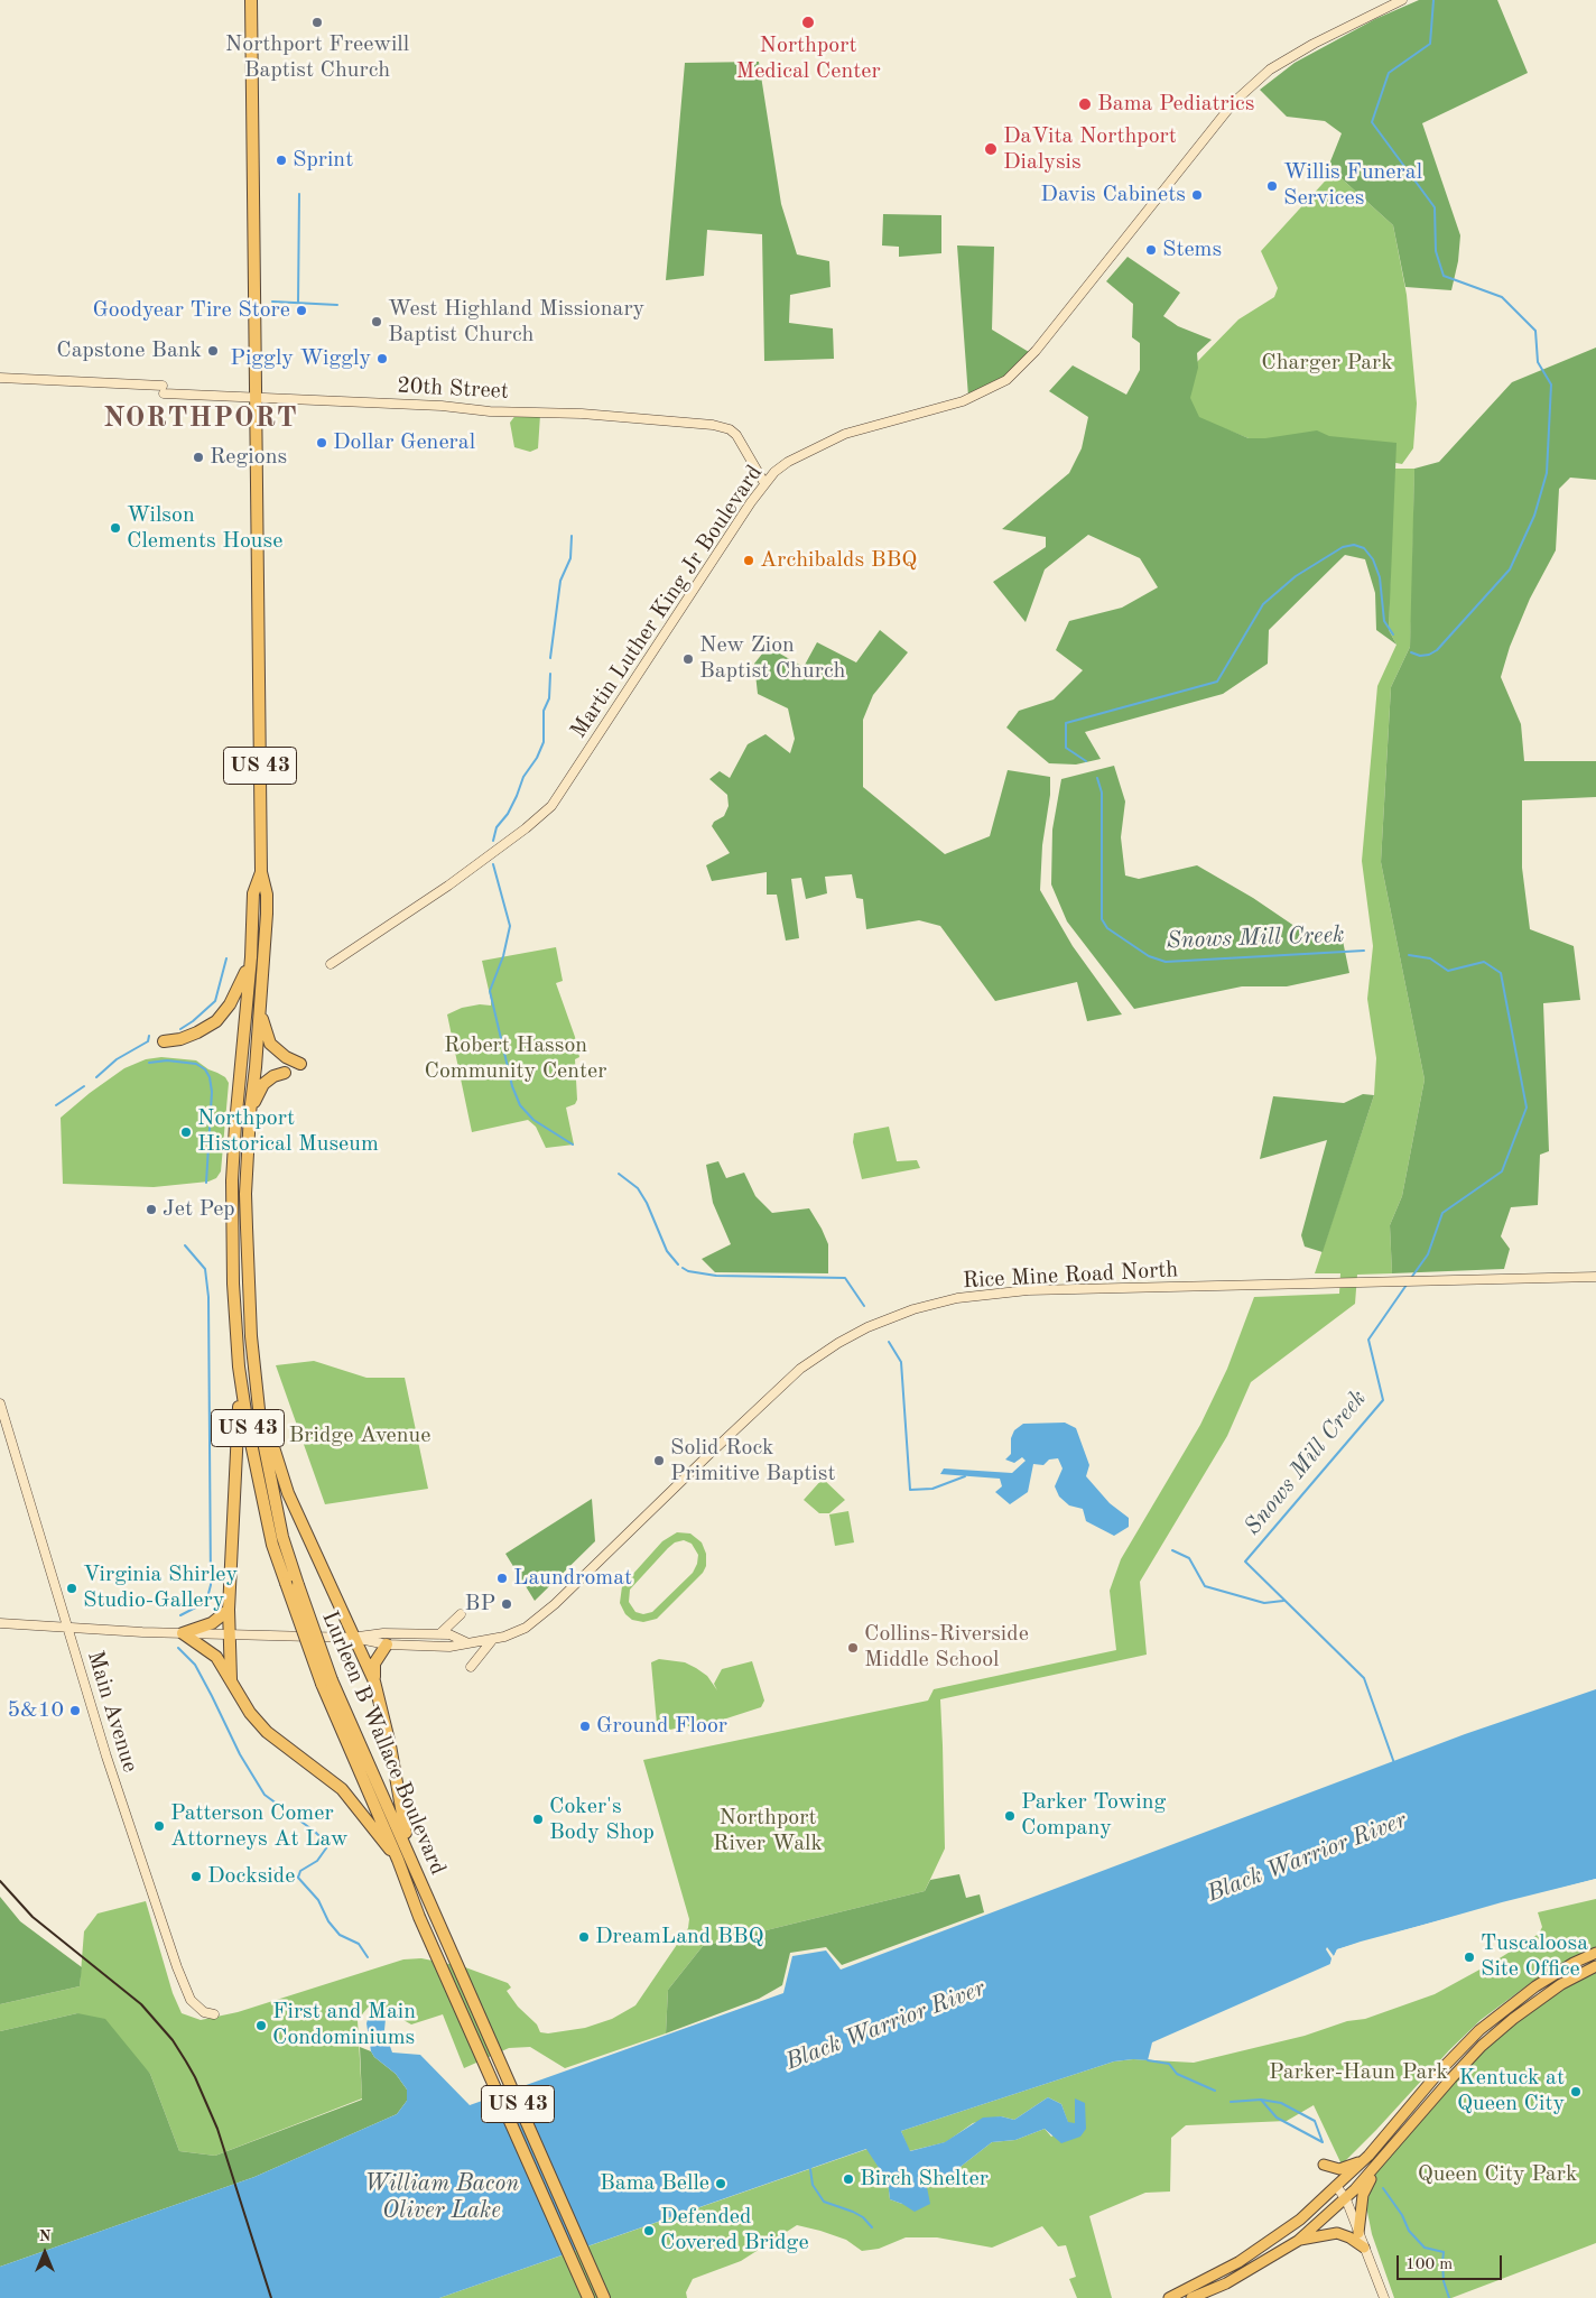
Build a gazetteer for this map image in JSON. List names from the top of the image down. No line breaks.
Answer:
{"streets":{"highway":["US 43","Lurleen B Wallace Boulevard"],"main road":["20th Street","Martin Luther King Jr Boulevard","Rice Mine Road North","Main Avenue"]},"crossings":[["20th Street","Martin Luther King Jr Boulevard"],["20th Street","Lurleen B Wallace Boulevard"]],"districts":["NORTHPORT"],"water":["Snows Mill Creek","Black Warrior River","William Bacon Oliver Lake"],"parks":["Charger Park","Robert Hasson Community Center","Bridge Avenue","Northport River Walk","Parker-Haun Park","Queen City Park"],"places":["Northport Freewill Baptist Church","Northport Medical Center","Bama Pediatrics","DaVita Northport Dialysis","Sprint","Willis Funeral Services","Davis Cabinets","Stems","Goodyear Tire Store","West Highland Missionary Baptist Church","Capstone Bank","Piggly Wiggly","Dollar General","Regions","Wilson Clements House","Archibalds BBQ","New Zion Baptist Church","Northport Historical Museum","Jet Pep","Solid Rock Primitive Baptist","Laundromat","Virginia Shirley Studio-Gallery","BP","Collins-Riverside Middle School","5&10","Ground Floor","Parker Towing Company","Coker's Body Shop","Patterson Comer Attorneys At Law","Dockside","DreamLand BBQ","Tuscaloosa Site Office","First and Main Condominiums","Kentuck at Queen City","Birch Shelter","Bama Belle","Defended Covered Bridge"],"scale_bar":"100 m","north":"top"}
